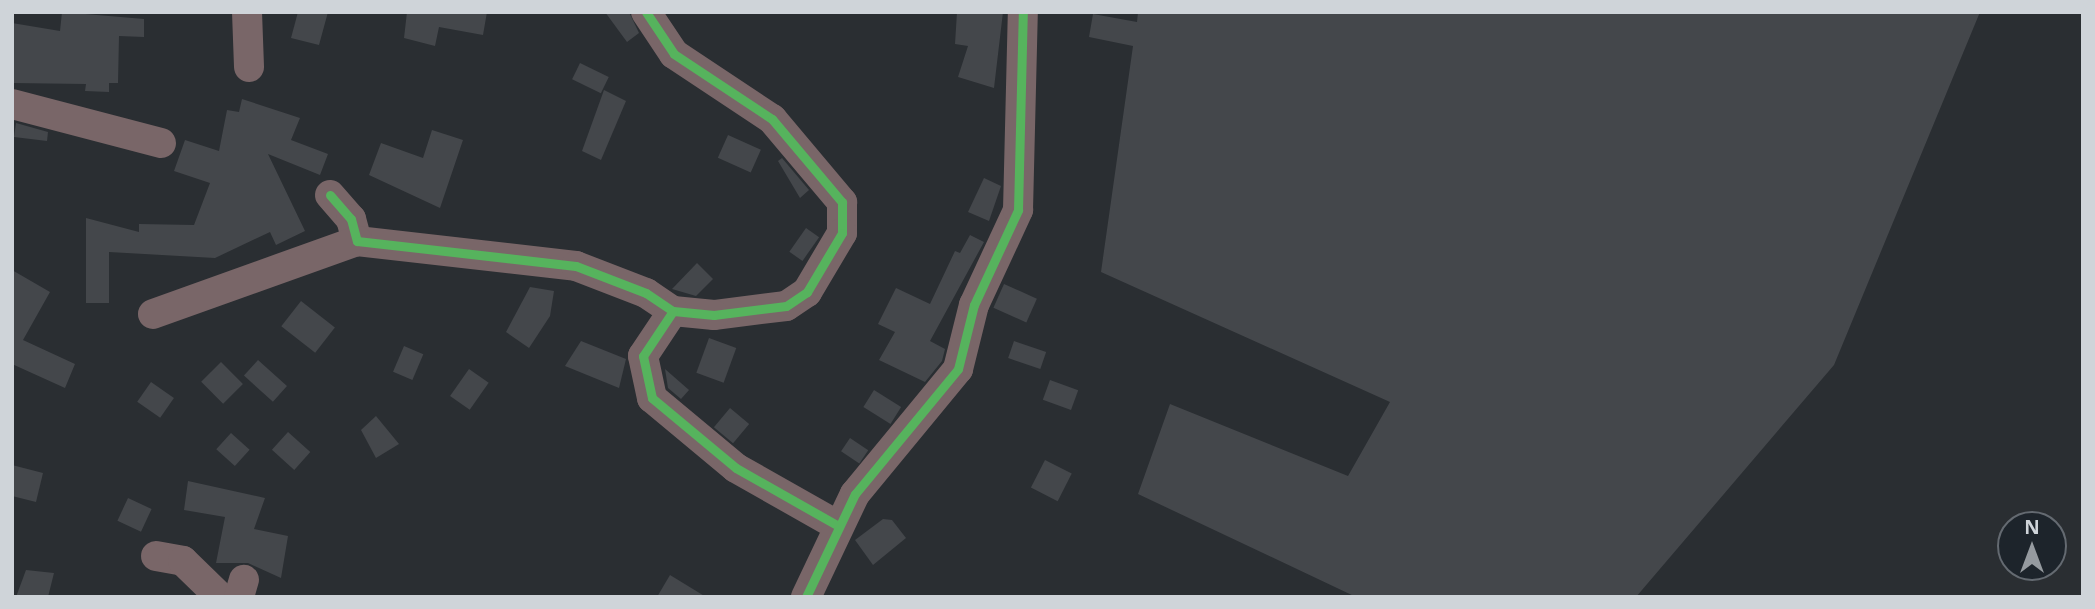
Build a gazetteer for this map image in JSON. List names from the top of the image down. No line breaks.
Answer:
{"north":"top"}
